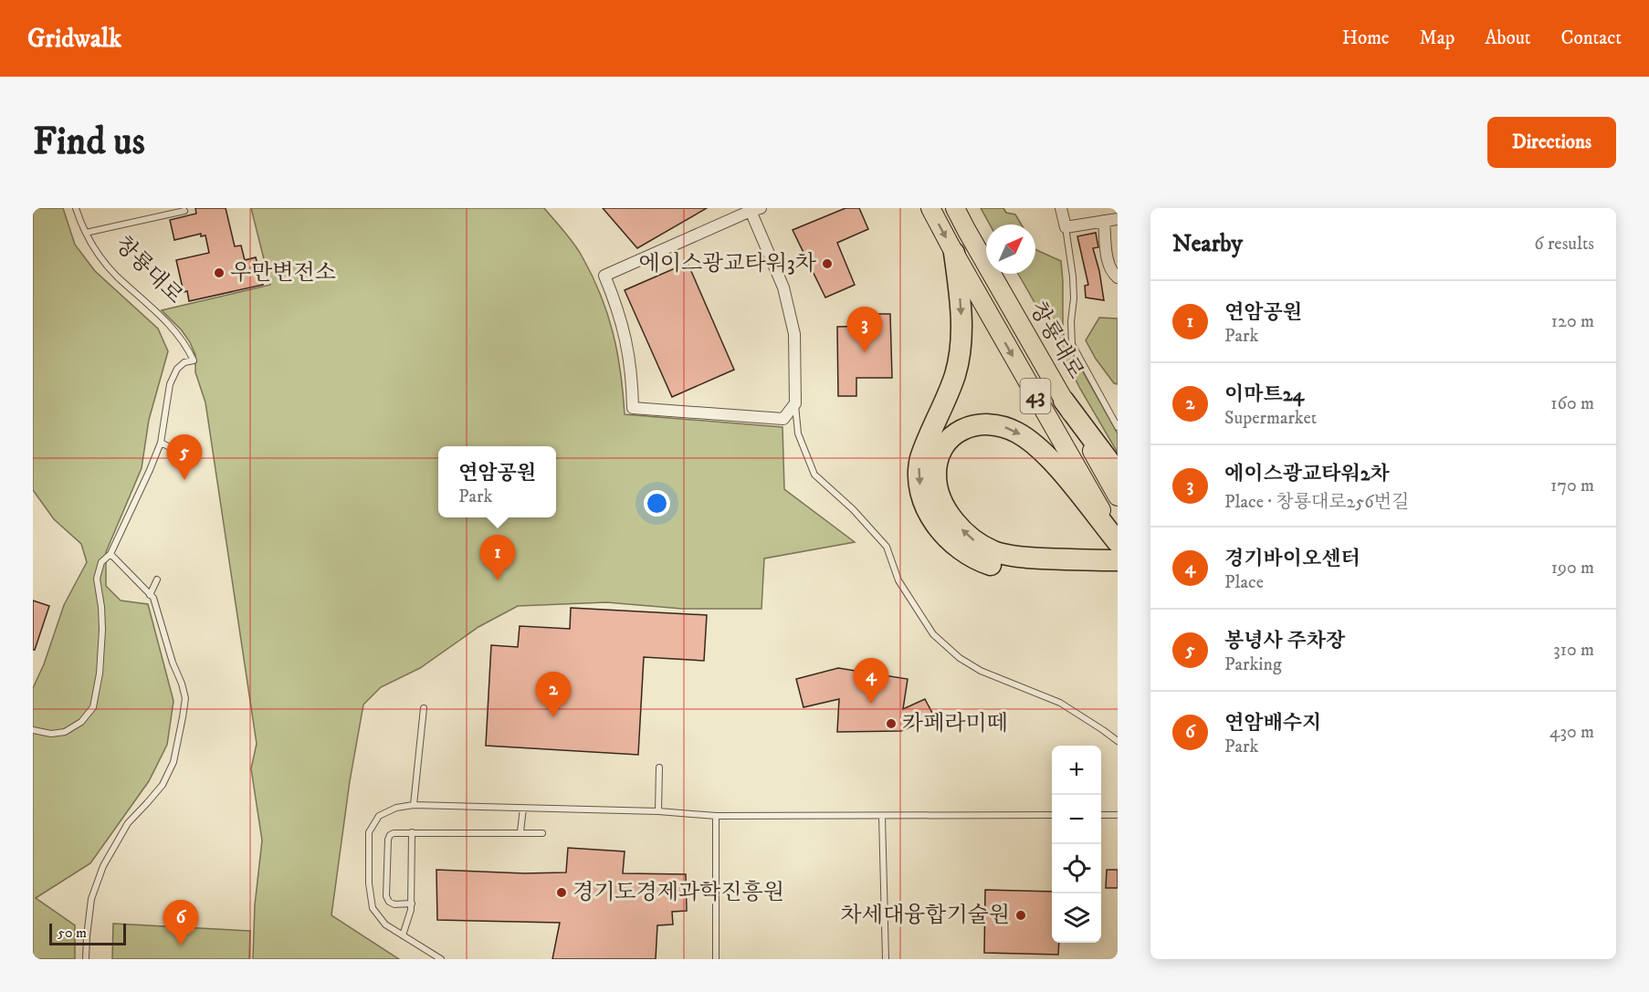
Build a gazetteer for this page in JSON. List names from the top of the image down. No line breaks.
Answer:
{"streets":{"main road":["창룡대로","43"]},"places":["에이스광교타워3차","우만변전소","카페라미떼","경기도경제과학진흥원","차세대융합기술원"],"scale_bar":"50 m","north":"top right","page":{"header":"Gridwalk","nav":["Home","Map","About","Contact"],"buttons":"Directions","title":"Find us","heading":["Nearby","6 results"],"list":[{"mark":"1","name":"연암공원","note":"Park","value":"120 m"},{"mark":"2","name":"이마트24","note":"Supermarket","value":"160 m"},{"mark":"3","name":"에이스광교타워2차","note":"Place · 창룡대로256번길","value":"170 m"},{"mark":"4","name":"경기바이오센터","note":"Place","value":"190 m"},{"mark":"5","name":"봉녕사 주차장","note":"Parking","value":"310 m"},{"mark":"6","name":"연암배수지","note":"Park","value":"430 m"}],"pins":["3","5","1","4","2","6"],"popup":["연암공원","Park"],"map_buttons":["+","−"],"scale":"50 m"}}
